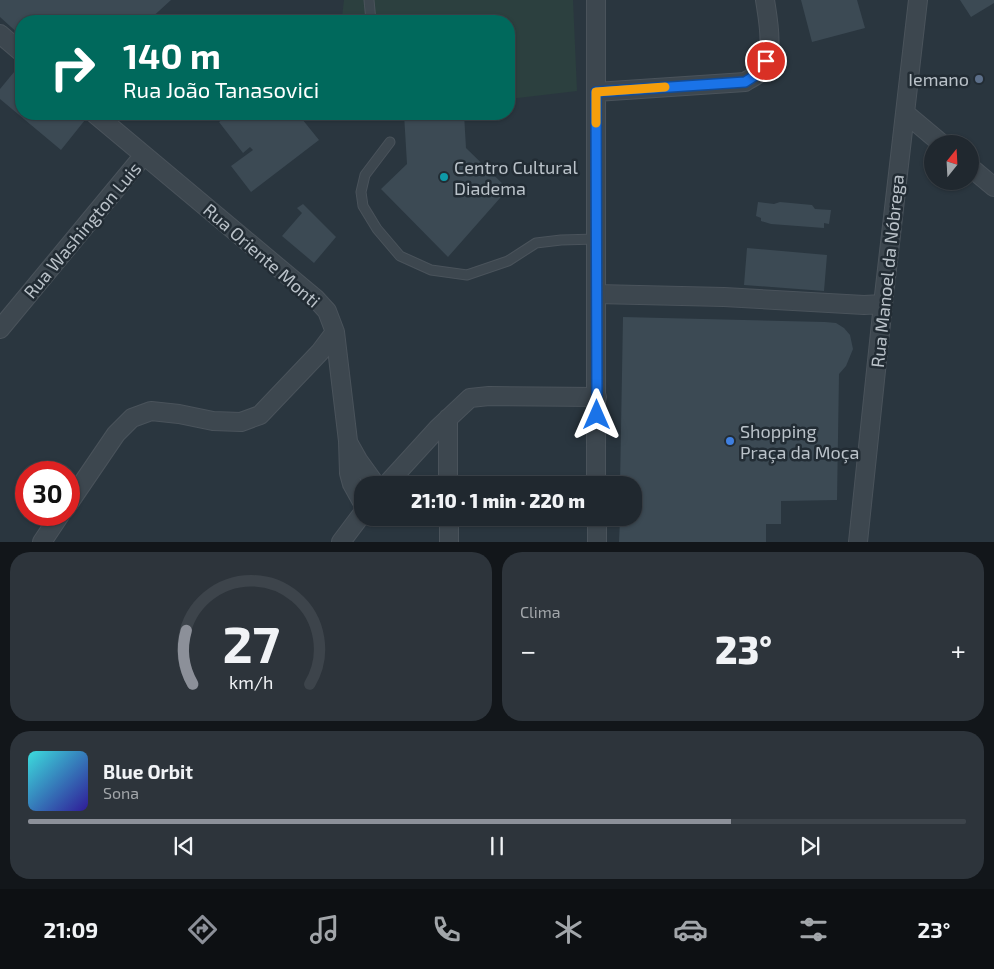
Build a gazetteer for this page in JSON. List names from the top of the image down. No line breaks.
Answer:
{"streets":{"street":["Rua Washington Luis","Rua Oriente Monti","Rua Manoel da Nóbrega"]},"crossings":[["Rua Washington Luis","Rua Oriente Monti"]],"places":["Iemano","Centro Cultural Diadema","Shopping Praça da Moça"],"north":"top","page":{"turn":["140 m","Rua João Tanasovici"],"limit":"30","trip":"21:10 · 1 min · 220 m","tile":"Clima","heat":["−","23°","+"],"song":["Blue Orbit","Sona"],"tabs":["21:09","23°"],"gauge":["27","km/h"]}}
